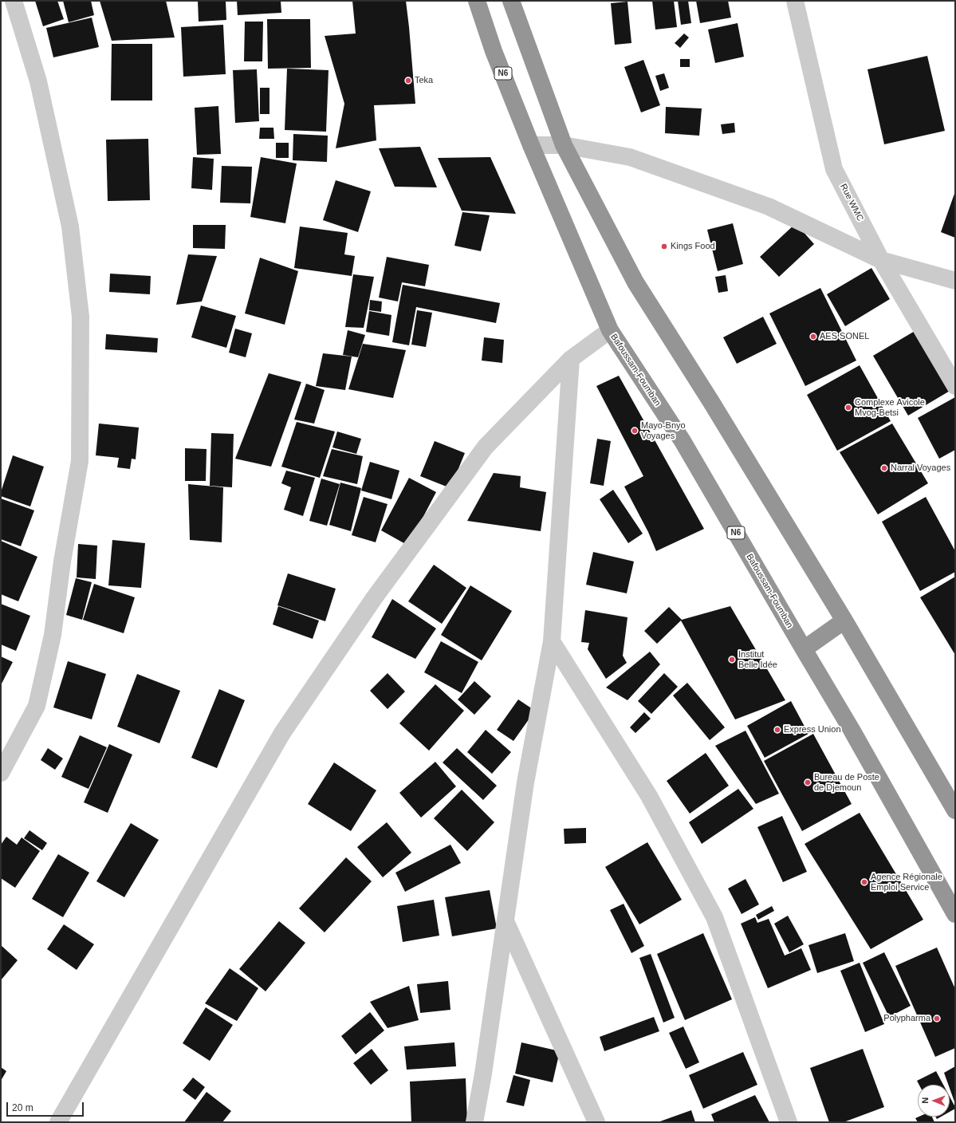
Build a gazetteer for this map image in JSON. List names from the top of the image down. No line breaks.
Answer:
{"streets":{"highway":["N6","Bafoussam-Foumban"],"street":["Rue WMC"]},"crossings":[["N6","Bafoussam-Foumban"]],"places":["Teka","Kings Food","AES SONEL","Complexe Avicole Mvog-Betsi","Mayo-Bnyo Voyages","Narral Voyages","Institut Belle Idée","Express Union","Bureau de Poste de Djemoun","Agence Régionale Emploi Service","Polypharma"],"scale_bar":"20 m","north":"left"}
